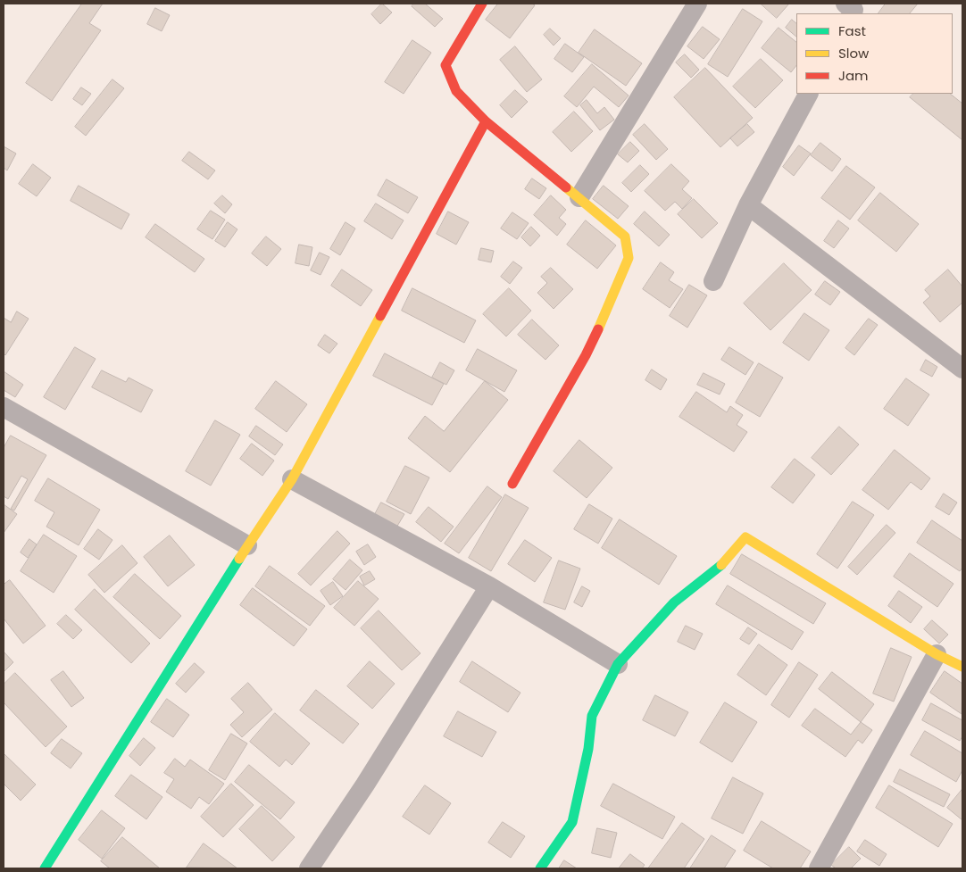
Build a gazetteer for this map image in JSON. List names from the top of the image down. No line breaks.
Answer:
{"legend":["Fast","Slow","Jam"]}
